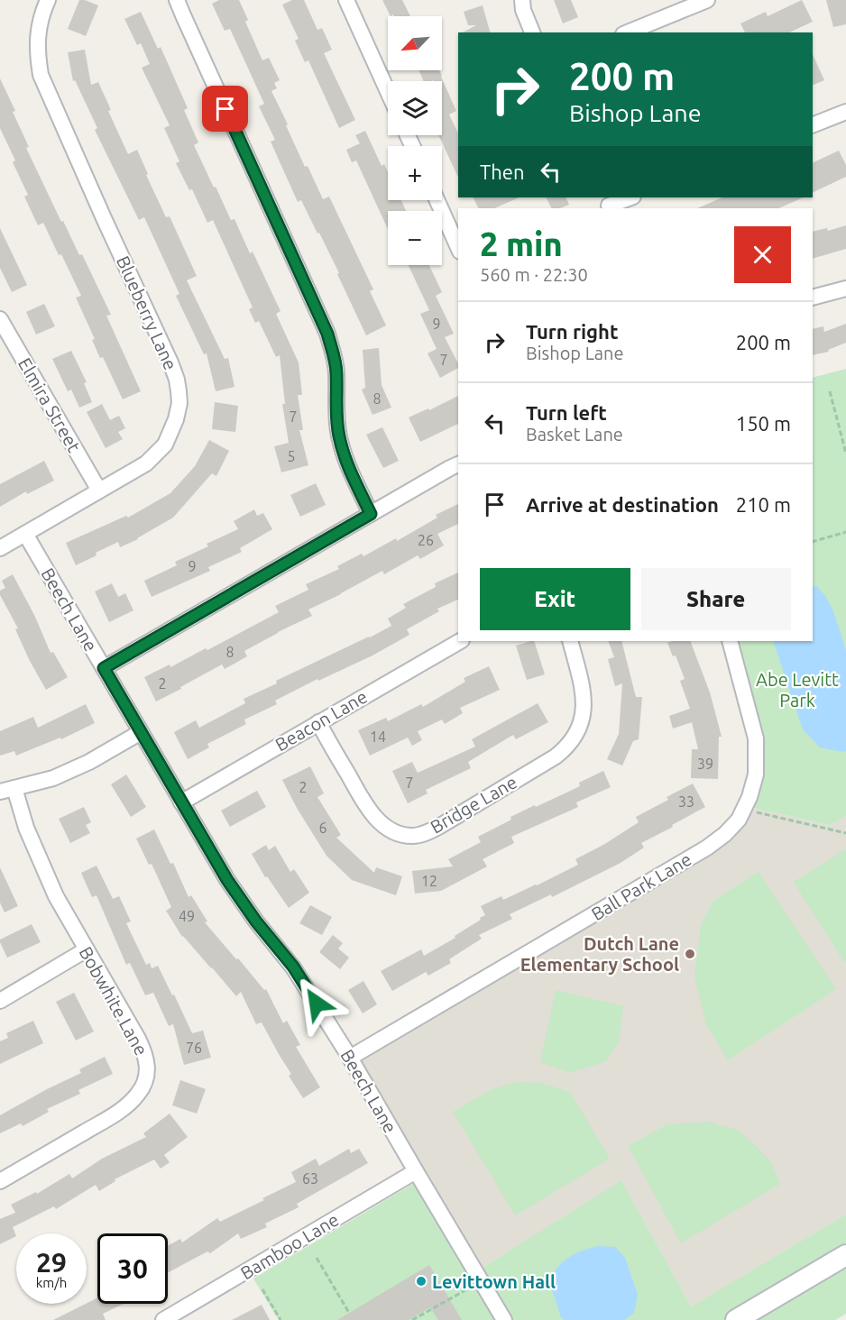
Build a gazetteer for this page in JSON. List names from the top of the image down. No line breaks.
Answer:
{"streets":{"street":["Blueberry Lane","Elmira Street","Beech Lane","Beacon Lane","Bridge Lane","Ball Park Lane","Bobwhite Lane","Bamboo Lane"]},"crossings":[["Blueberry Lane","Elmira Street"],["Blueberry Lane","Beech Lane"],["Beech Lane","Beacon Lane"],["Beech Lane","Ball Park Lane"],["Beech Lane","Bamboo Lane"],["Beacon Lane","Bridge Lane"]],"parks":["Abe Levitt Park"],"places":["Dutch Lane Elementary School","Levittown Hall"],"house_numbers":["9","7","8","7","5","26","9","8","2","14","39","7","2","33","6","12","49","76","63"],"north":"bottom left","page":{"map_buttons":["+","−"],"turn":["200 m","Bishop Lane"],"then":"Then","heading":["2 min","560 m · 22:30"],"list":[{"name":"Turn right","note":"Bishop Lane","value":"200 m"},{"name":"Turn left","note":"Basket Lane","value":"150 m"},{"name":"Arrive at destination","value":"210 m"}],"buttons":["Exit","Share"],"speed":"29 km/h","limit":"30"}}
